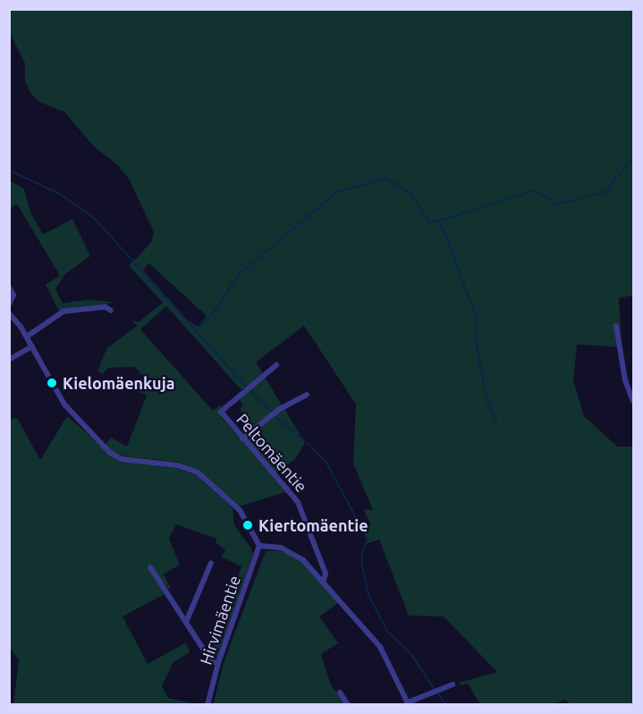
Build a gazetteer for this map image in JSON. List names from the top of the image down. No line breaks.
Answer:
{"streets":{"street":["Peltomäentie","Hirvimäentie"]},"places":["Kielomäenkuja","Kiertomäentie"]}
